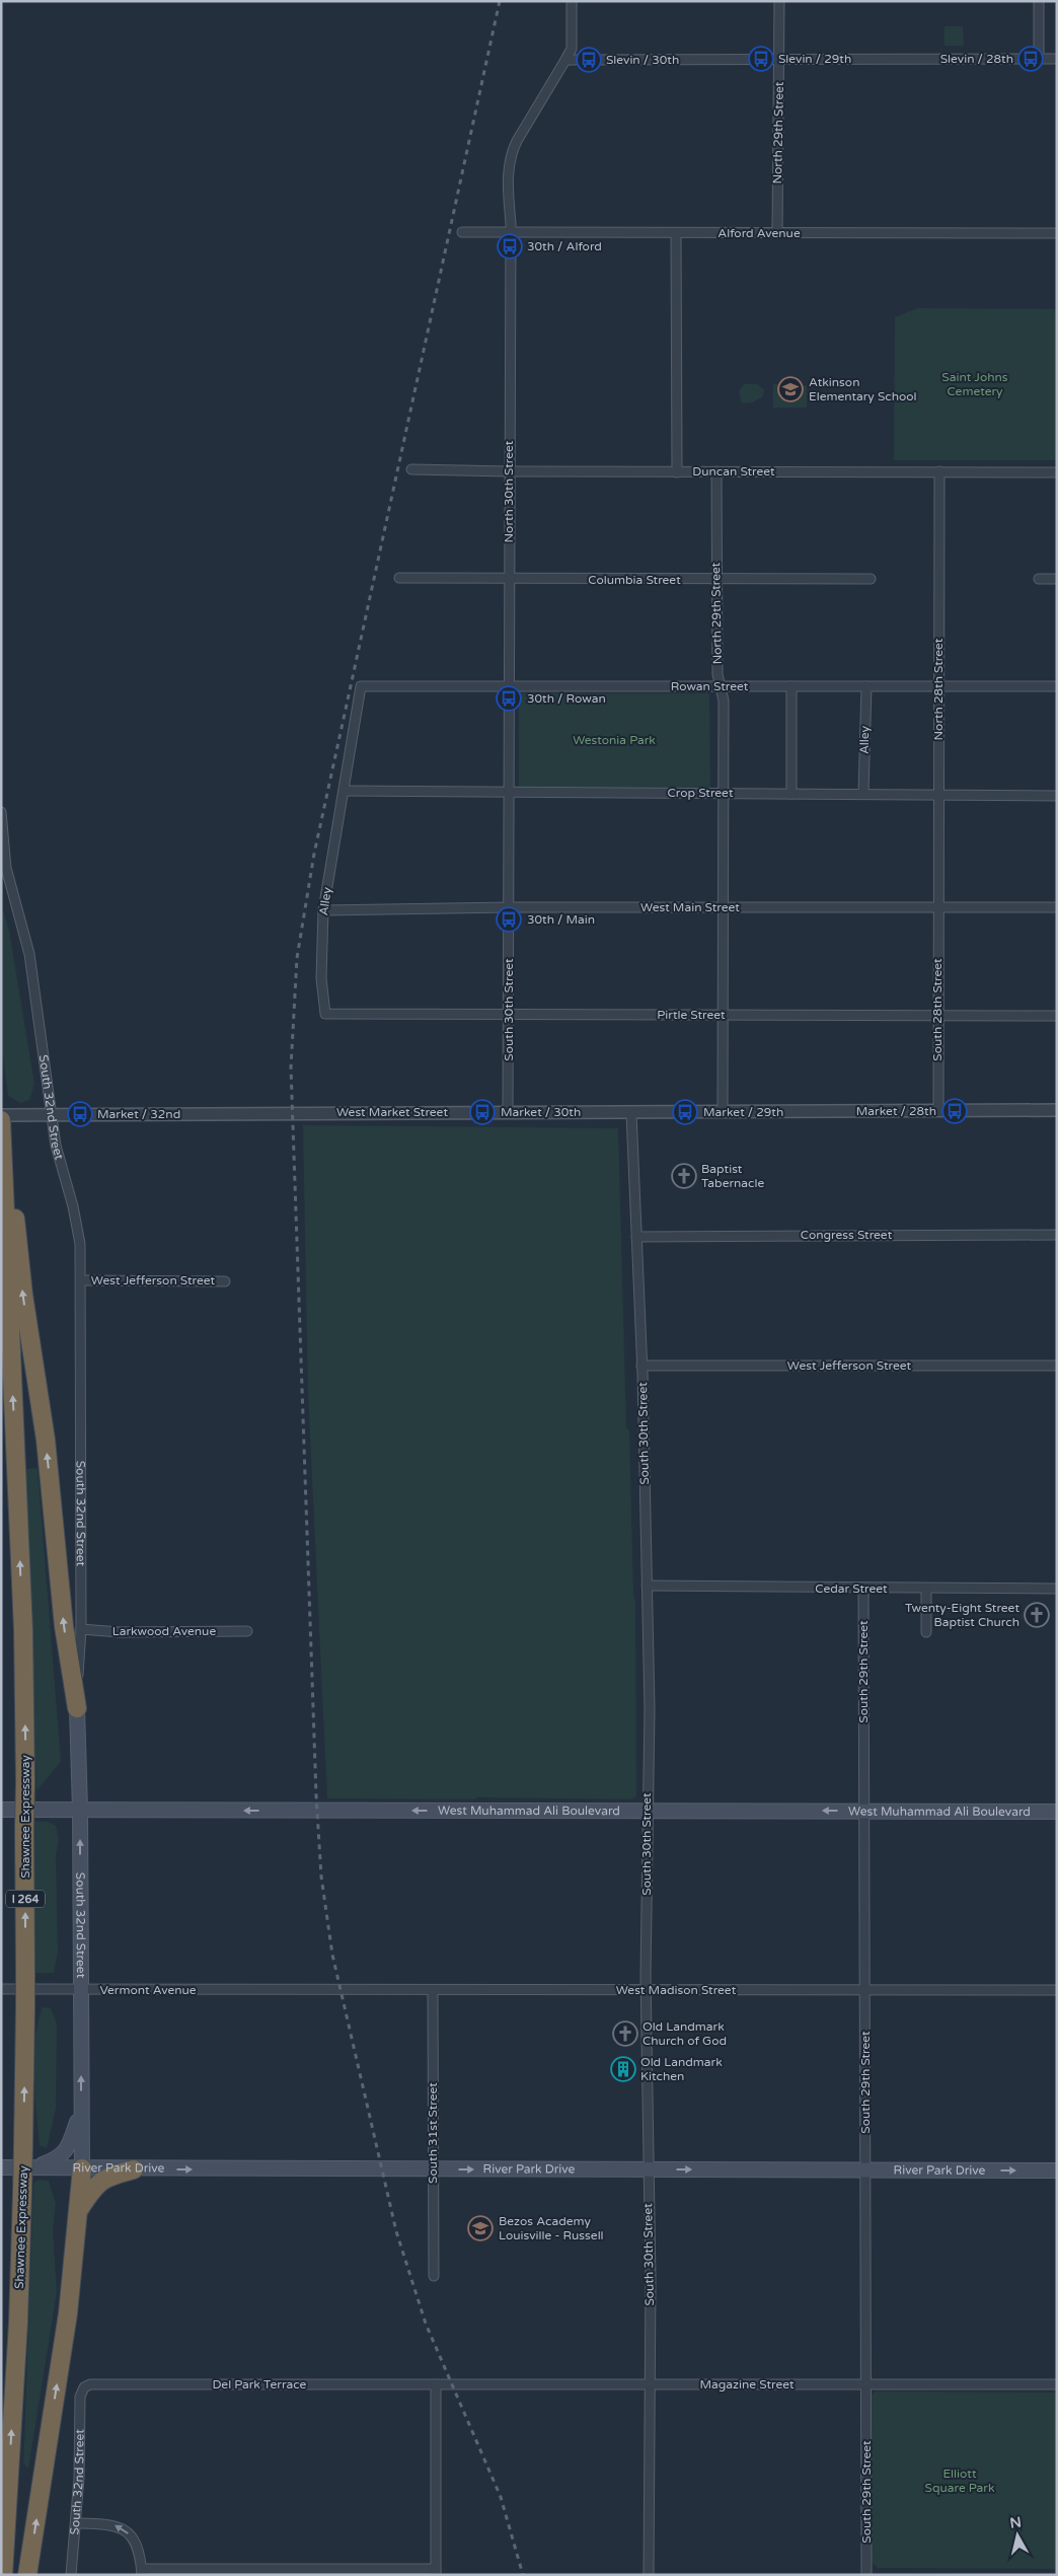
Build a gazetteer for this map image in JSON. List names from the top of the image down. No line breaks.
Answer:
{"streets":{"highway":["Shawnee Expressway","I 264"],"main road":["South 32nd Street","West Muhammad Ali Boulevard","River Park Drive"],"street":["North 29th Street","Alford Avenue","Duncan Street","North 30th Street","Columbia Street","Rowan Street","North 28th Street","Alley","Crop Street","West Main Street","South 30th Street","South 28th Street","Pirtle Street","West Market Street","Congress Street","West Jefferson Street","Cedar Street","Larkwood Avenue","South 29th Street","Vermont Avenue","West Madison Street","South 31st Street","Del Park Terrace","Magazine Street"]},"crossings":[["North 29th Street","Alford Avenue"],["North 29th Street","Duncan Street"],["North 29th Street","Columbia Street"],["North 29th Street","Rowan Street"],["North 29th Street","Crop Street"],["North 29th Street","West Main Street"],["Alford Avenue","North 30th Street"],["Duncan Street","North 30th Street"],["Duncan Street","North 28th Street"],["North 30th Street","Columbia Street"],["North 30th Street","Rowan Street"],["North 30th Street","Crop Street"],["North 30th Street","West Main Street"],["North 30th Street","South 30th Street"],["Rowan Street","North 28th Street"],["Rowan Street","Alley"],["North 28th Street","Crop Street"],["North 28th Street","West Main Street"],["North 28th Street","South 28th Street"],["Alley","Crop Street"],["Alley","West Main Street"],["Alley","Pirtle Street"],["West Main Street","South 30th Street"],["West Main Street","South 28th Street"],["South 30th Street","Pirtle Street"],["South 30th Street","West Market Street"],["South 30th Street","Congress Street"],["South 30th Street","West Jefferson Street"],["South 30th Street","Cedar Street"],["South 30th Street","West Muhammad Ali Boulevard"],["South 30th Street","West Madison Street"],["South 30th Street","River Park Drive"],["South 30th Street","Magazine Street"],["South 28th Street","Pirtle Street"],["South 28th Street","West Market Street"],["South 32nd Street","West Market Street"],["South 32nd Street","West Jefferson Street"],["South 32nd Street","Larkwood Avenue"],["South 32nd Street","West Muhammad Ali Boulevard"],["South 32nd Street","Vermont Avenue"],["South 32nd Street","River Park Drive"],["South 32nd Street","Del Park Terrace"],["West Market Street","Shawnee Expressway"],["Cedar Street","South 29th Street"],["South 29th Street","West Muhammad Ali Boulevard"],["South 29th Street","West Madison Street"],["South 29th Street","River Park Drive"],["South 29th Street","Magazine Street"],["Vermont Avenue","West Madison Street"],["West Madison Street","South 31st Street"],["South 31st Street","River Park Drive"],["Del Park Terrace","Magazine Street"]],"one_way":["West Muhammad Ali Boulevard","River Park Drive"],"parks":["Saint Johns Cemetery","Westonia Park","Elliott Square Park"],"places":{"bus stop":["Slevin / 29th","Slevin / 28th","Slevin / 30th","30th / Alford","30th / Rowan","30th / Main","Market / 28th","Market / 30th","Market / 29th","Market / 32nd"],"school or university":["Atkinson Elementary School","Bezos Academy Louisville - Russell"],"church":["Baptist Tabernacle","Twenty-Eight Street Baptist Church","Old Landmark Church of God"],"building":["Old Landmark Kitchen"]},"north":"top"}
